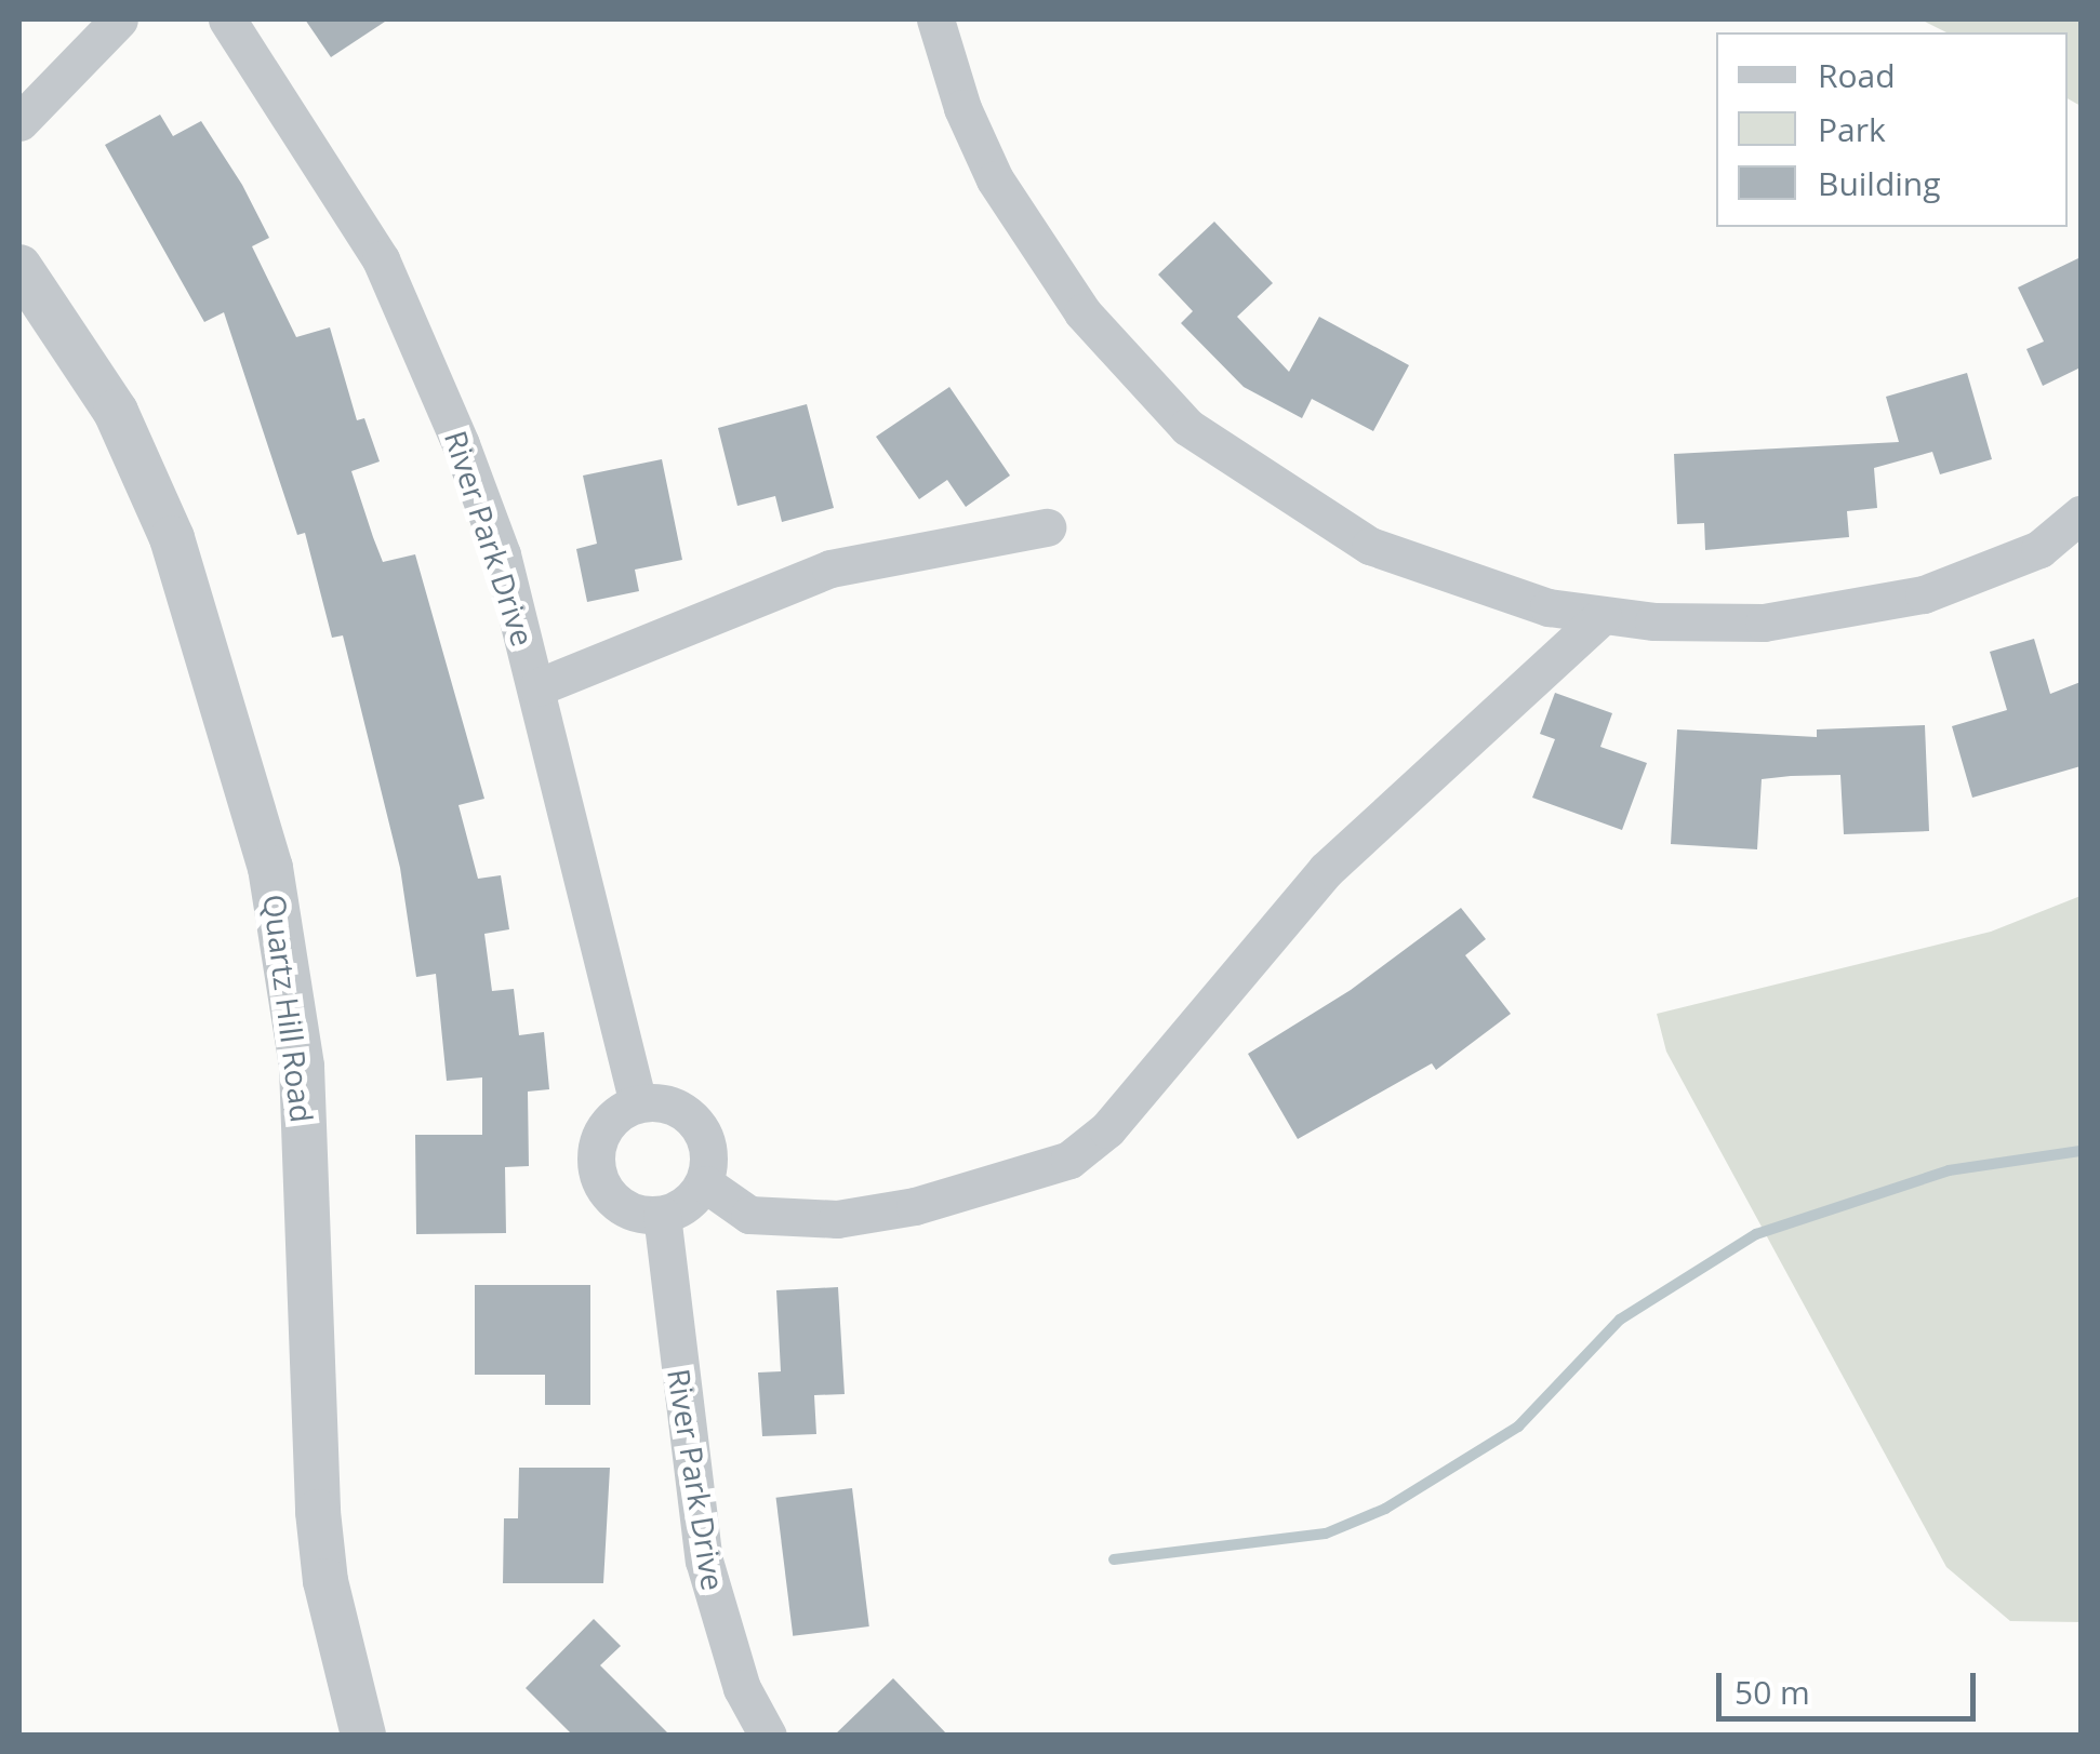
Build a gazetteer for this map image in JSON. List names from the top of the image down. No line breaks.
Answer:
{"streets":{"street":["River Park Drive","Quartz Hill Road"]},"legend":["Road","Park","Building"],"scale_bar":"50 m"}
